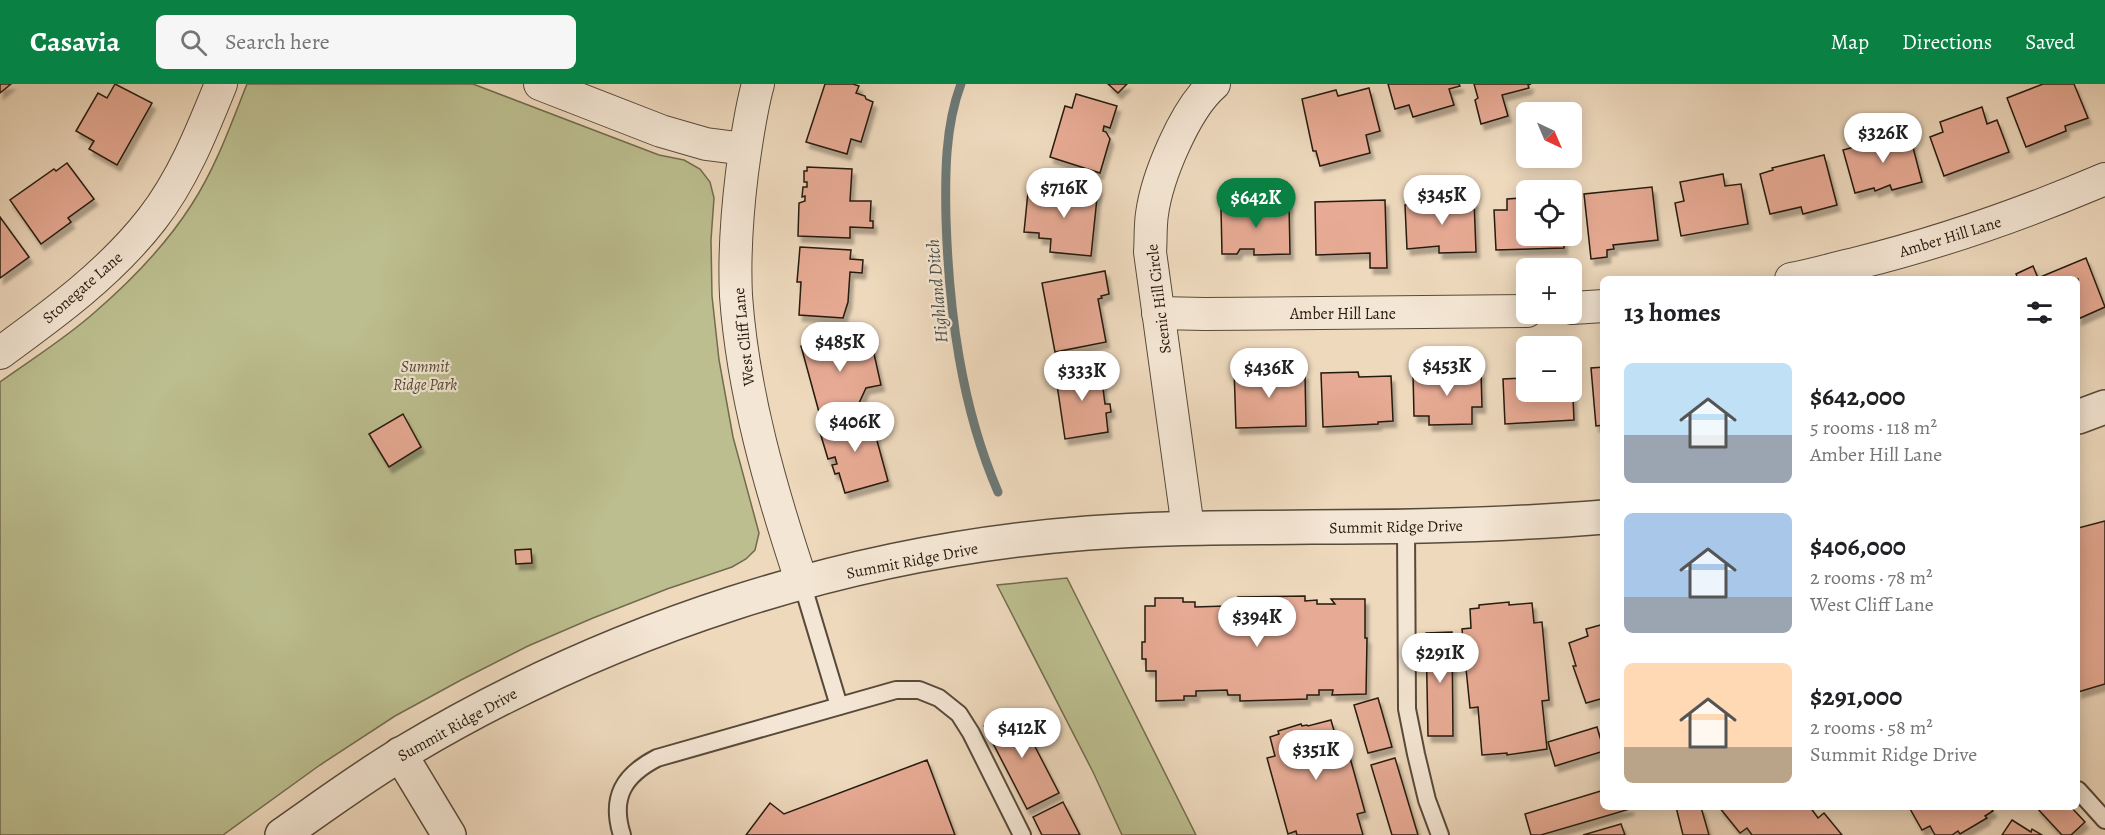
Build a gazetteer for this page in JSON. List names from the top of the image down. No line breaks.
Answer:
{"streets":{"street":["Amber Hill Lane","Stonegate Lane","Scenic Hill Circle","West Cliff Lane","Summit Ridge Drive"]},"crossings":[["Amber Hill Lane","Scenic Hill Circle"],["Scenic Hill Circle","Summit Ridge Drive"],["West Cliff Lane","Summit Ridge Drive"]],"water":["Highland Ditch"],"parks":["Summit Ridge Park"],"north":"bottom right","page":{"header":"Casavia","search":"Search here","nav":["Map","Directions","Saved"],"map_buttons":["+","−"],"price":["$326K","$716K","$345K","$642K","$485K","$453K","$436K","$333K","$406K","$394K","$291K","$412K","$351K"],"heading":"13 homes","list":[{"name":"$642,000","note":"5 rooms · 118 m² · Amber Hill Lane"},{"name":"$406,000","note":"2 rooms · 78 m² · West Cliff Lane"},{"name":"$291,000","note":"2 rooms · 58 m² · Summit Ridge Drive"}]}}
